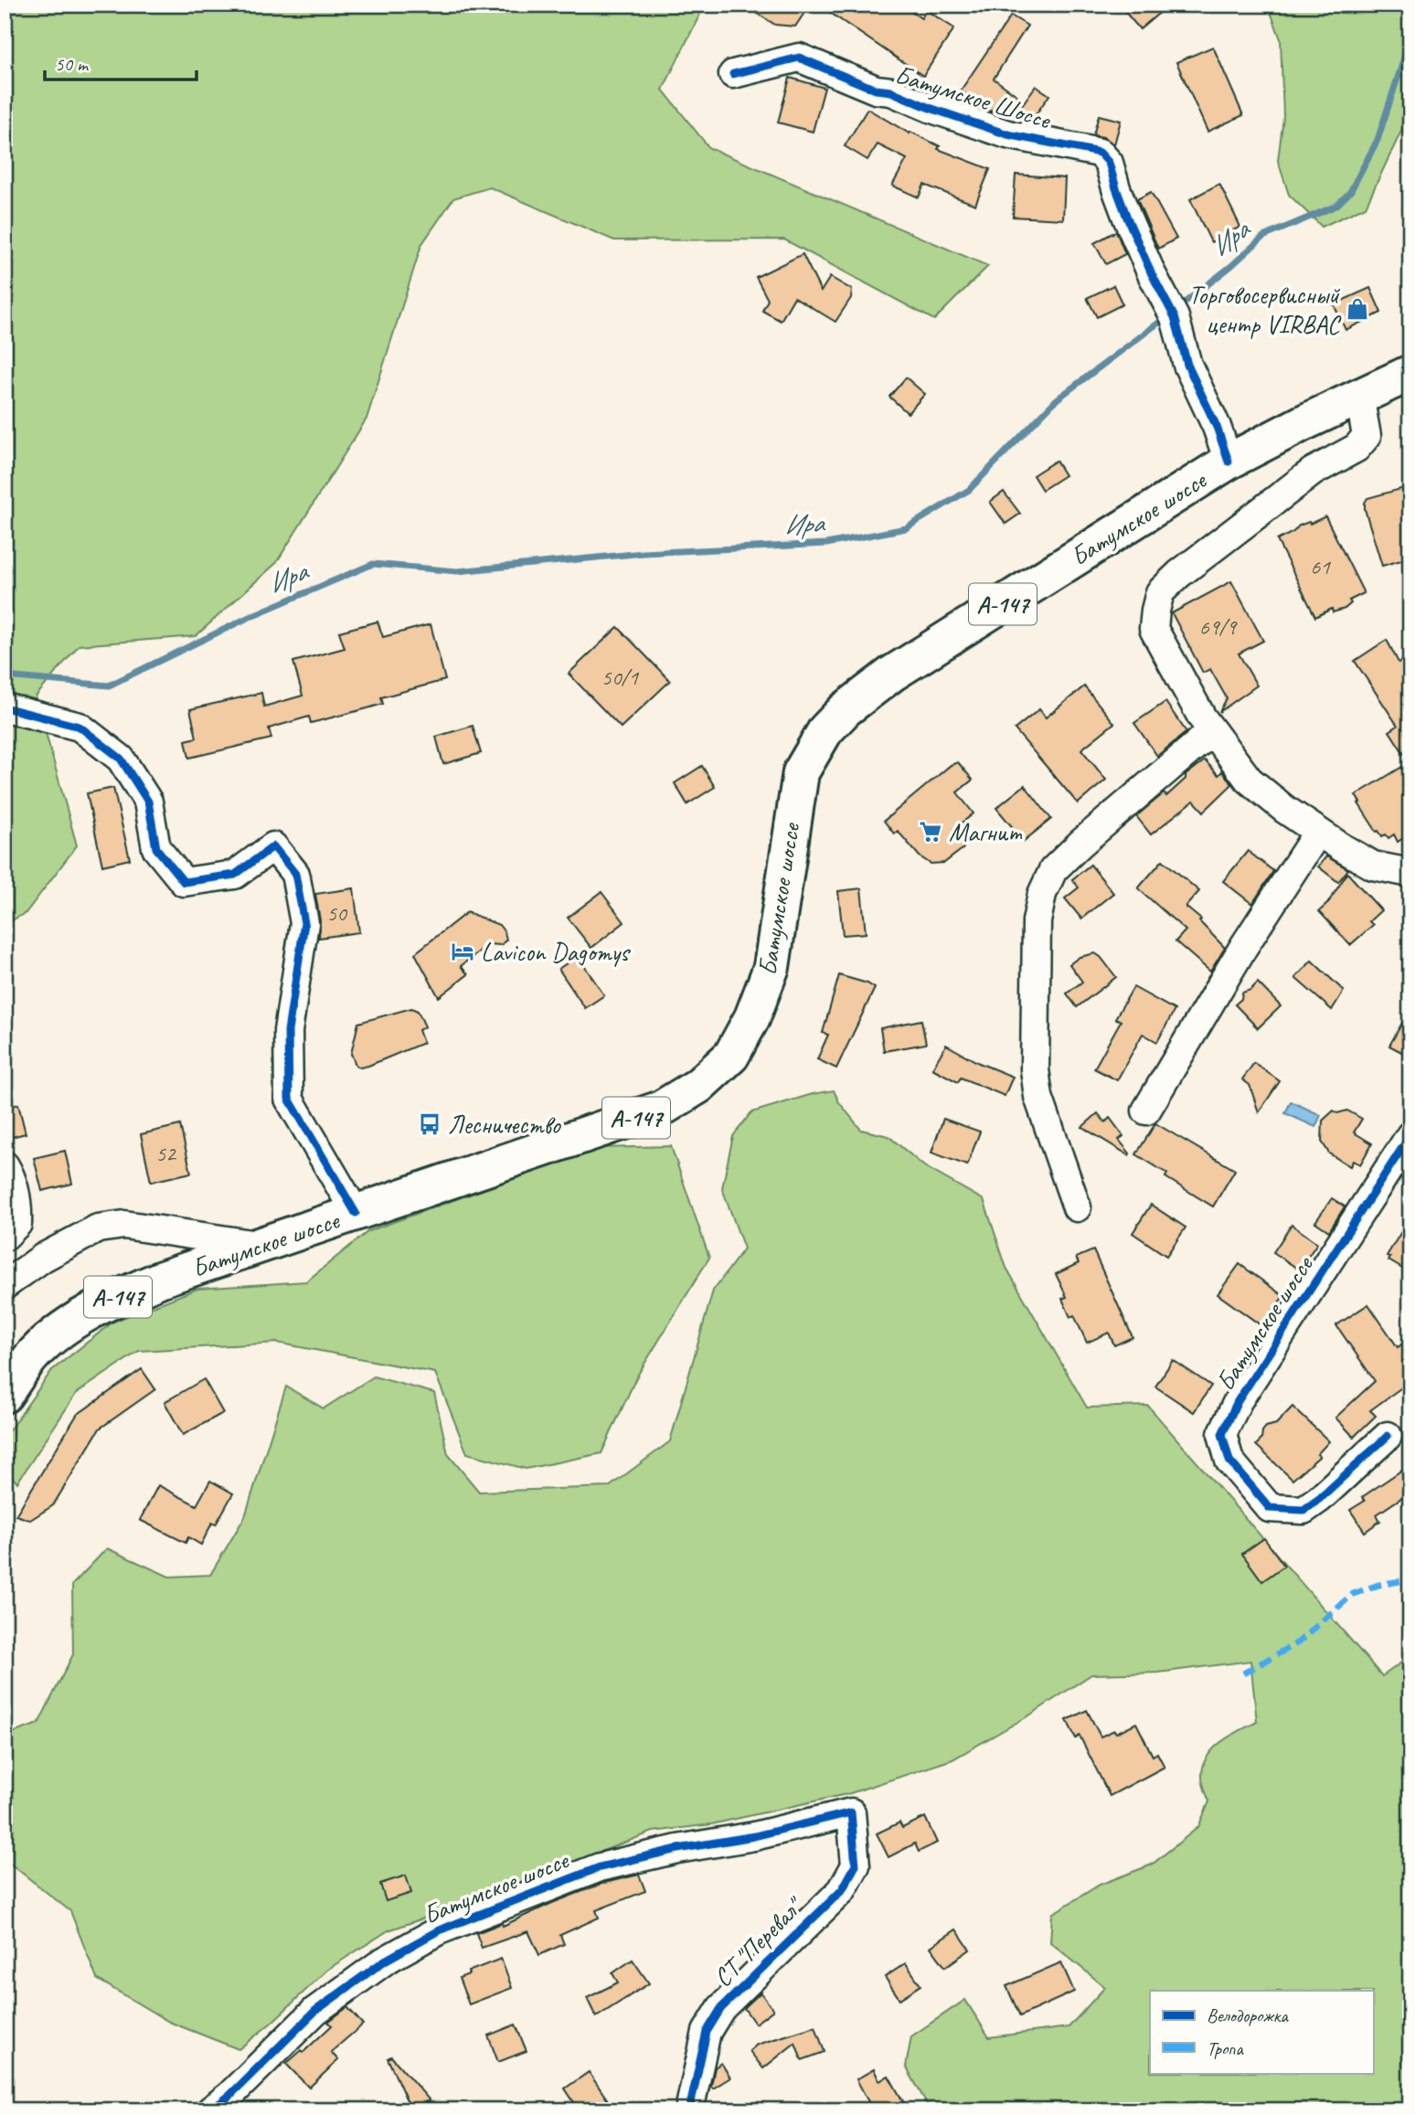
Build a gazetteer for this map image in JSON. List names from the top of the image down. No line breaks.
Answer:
{"streets":{"highway":["Батумское шоссе","А-147"],"street":["Батумское Шоссе","СТ \"Перевал\""]},"crossings":[["Батумское Шоссе","Батумское шоссе"],["Батумское шоссе","СТ \"Перевал\""]],"water":["Ира"],"places":{"shop":["Торговосервисный центр VIRBAC"],"supermarket":["Магнит"],"hotel":["Lavicon Dagomys"],"bus stop":["Лесничество"]},"house_numbers":["61","69/9","50/1","50","52"],"legend":["Велодорожка","Тропа"],"scale_bar":"50 m"}
